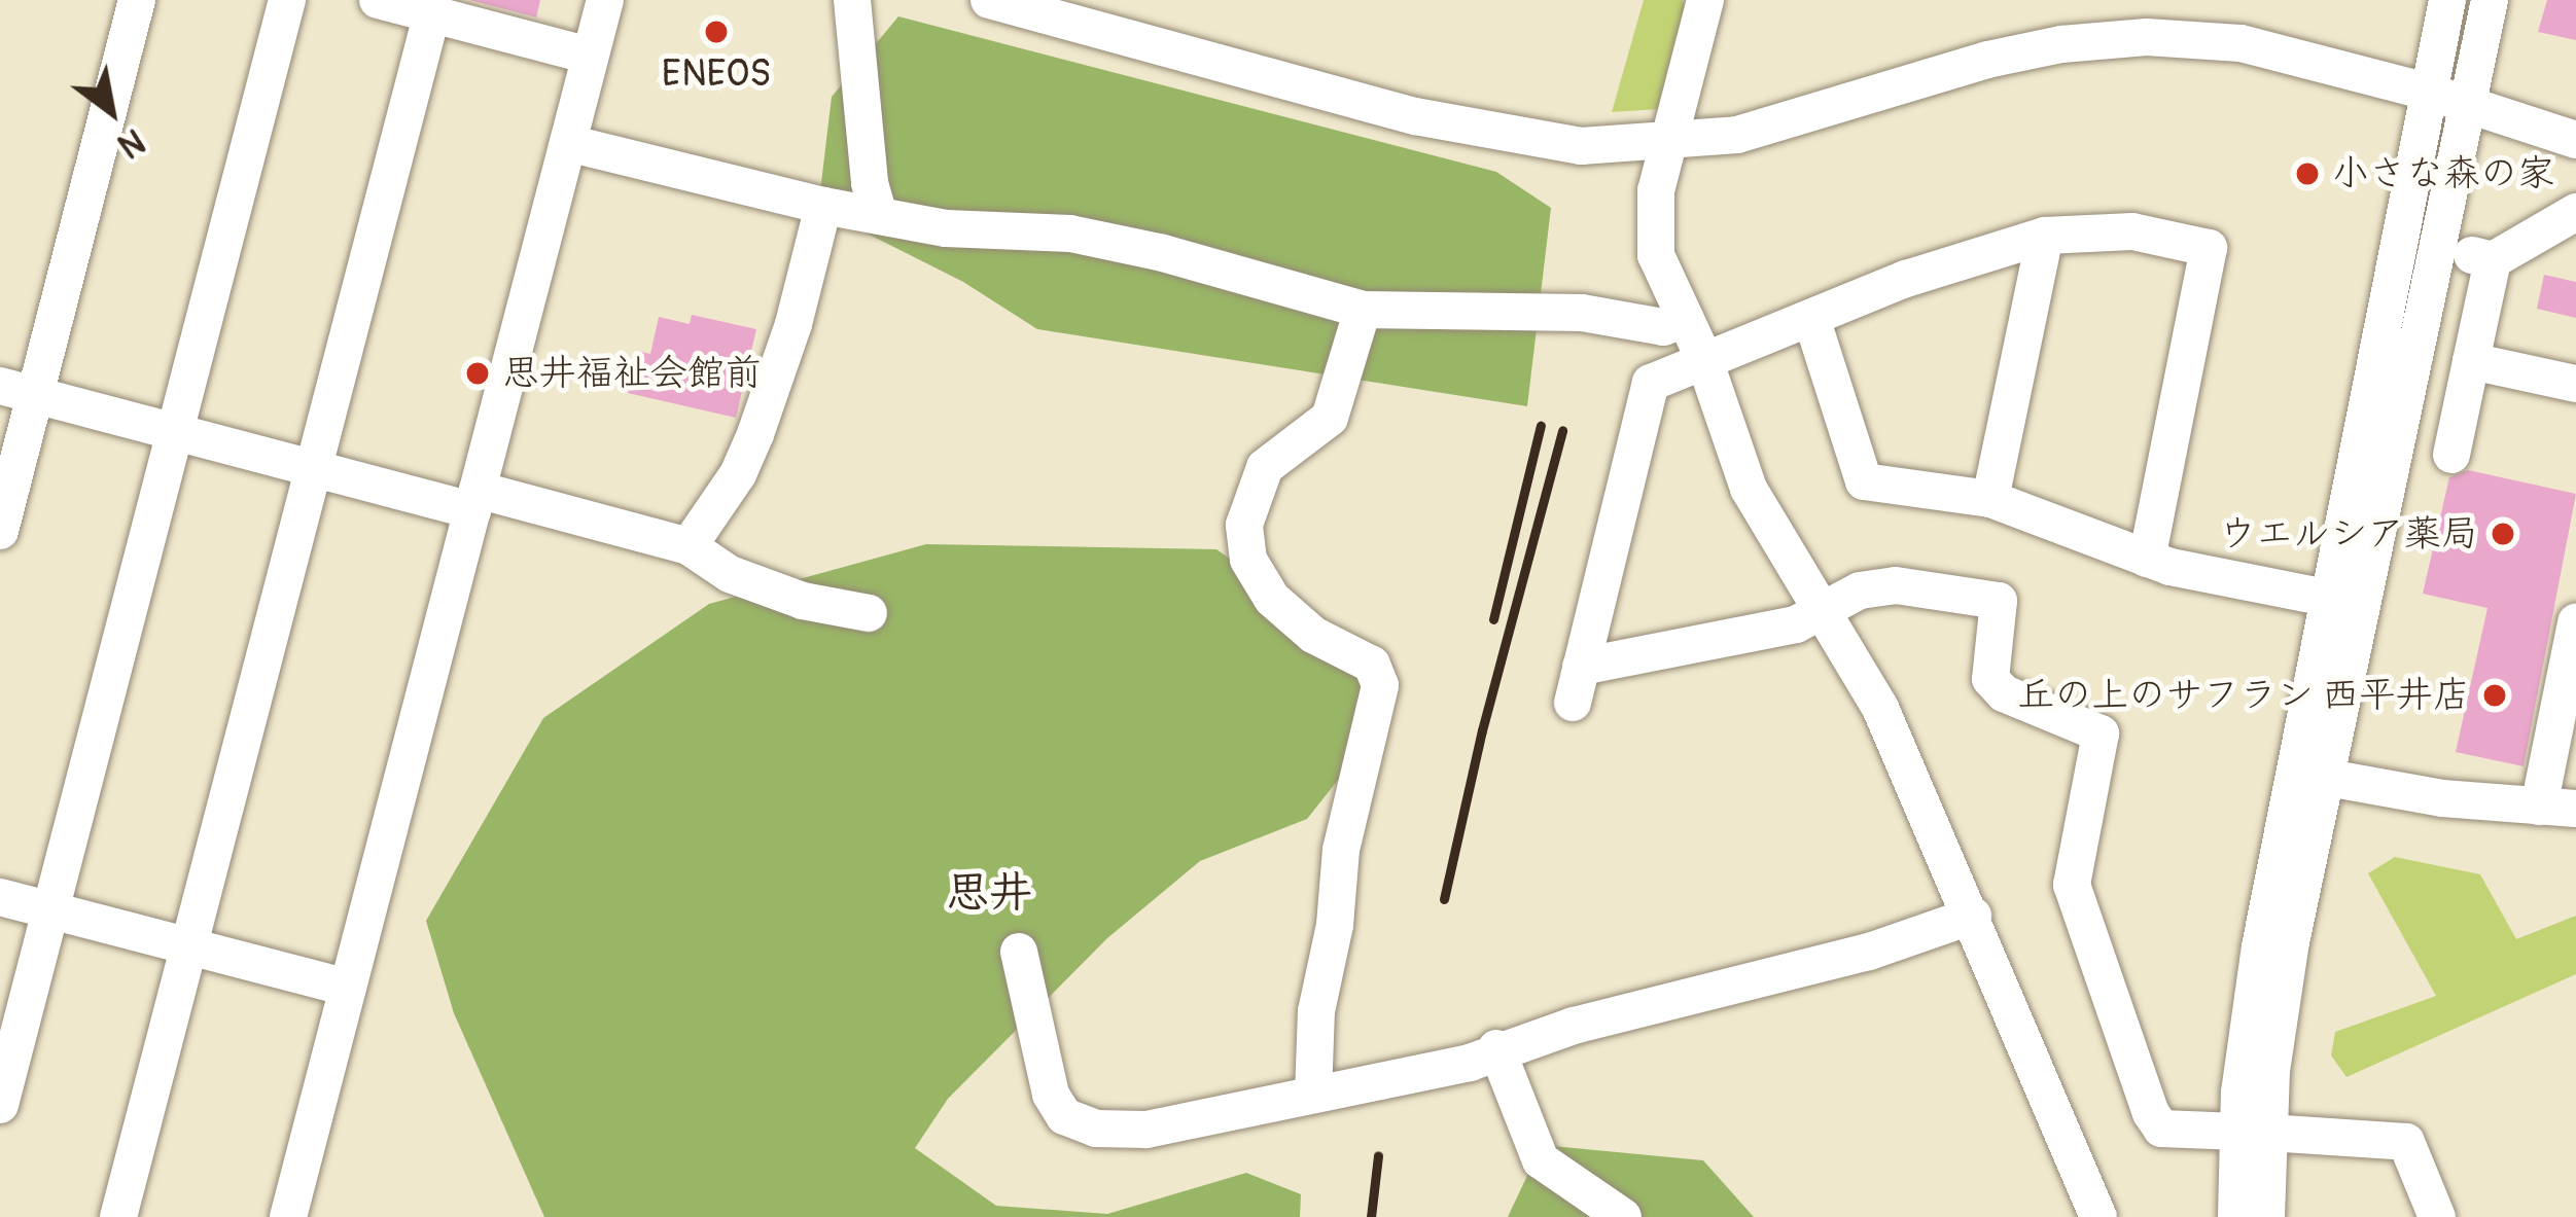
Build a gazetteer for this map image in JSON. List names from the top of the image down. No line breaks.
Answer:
{"districts":["思井"],"places":["ENEOS","小さな森の家","思井福祉会館前","ウエルシア薬局","丘の上のサフラン 西平井店"],"north":"bottom right"}
